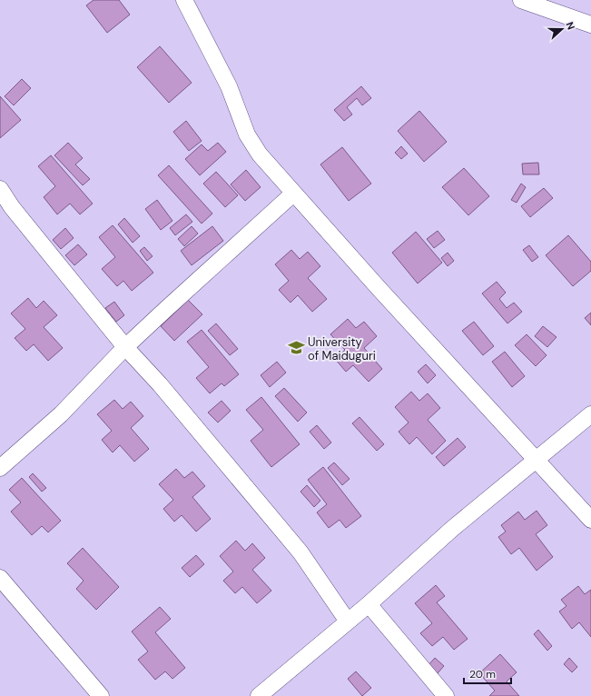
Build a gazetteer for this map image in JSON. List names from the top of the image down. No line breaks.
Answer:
{"places":{"school or university":["University of Maiduguri"]},"scale_bar":"20 m","north":"right"}
